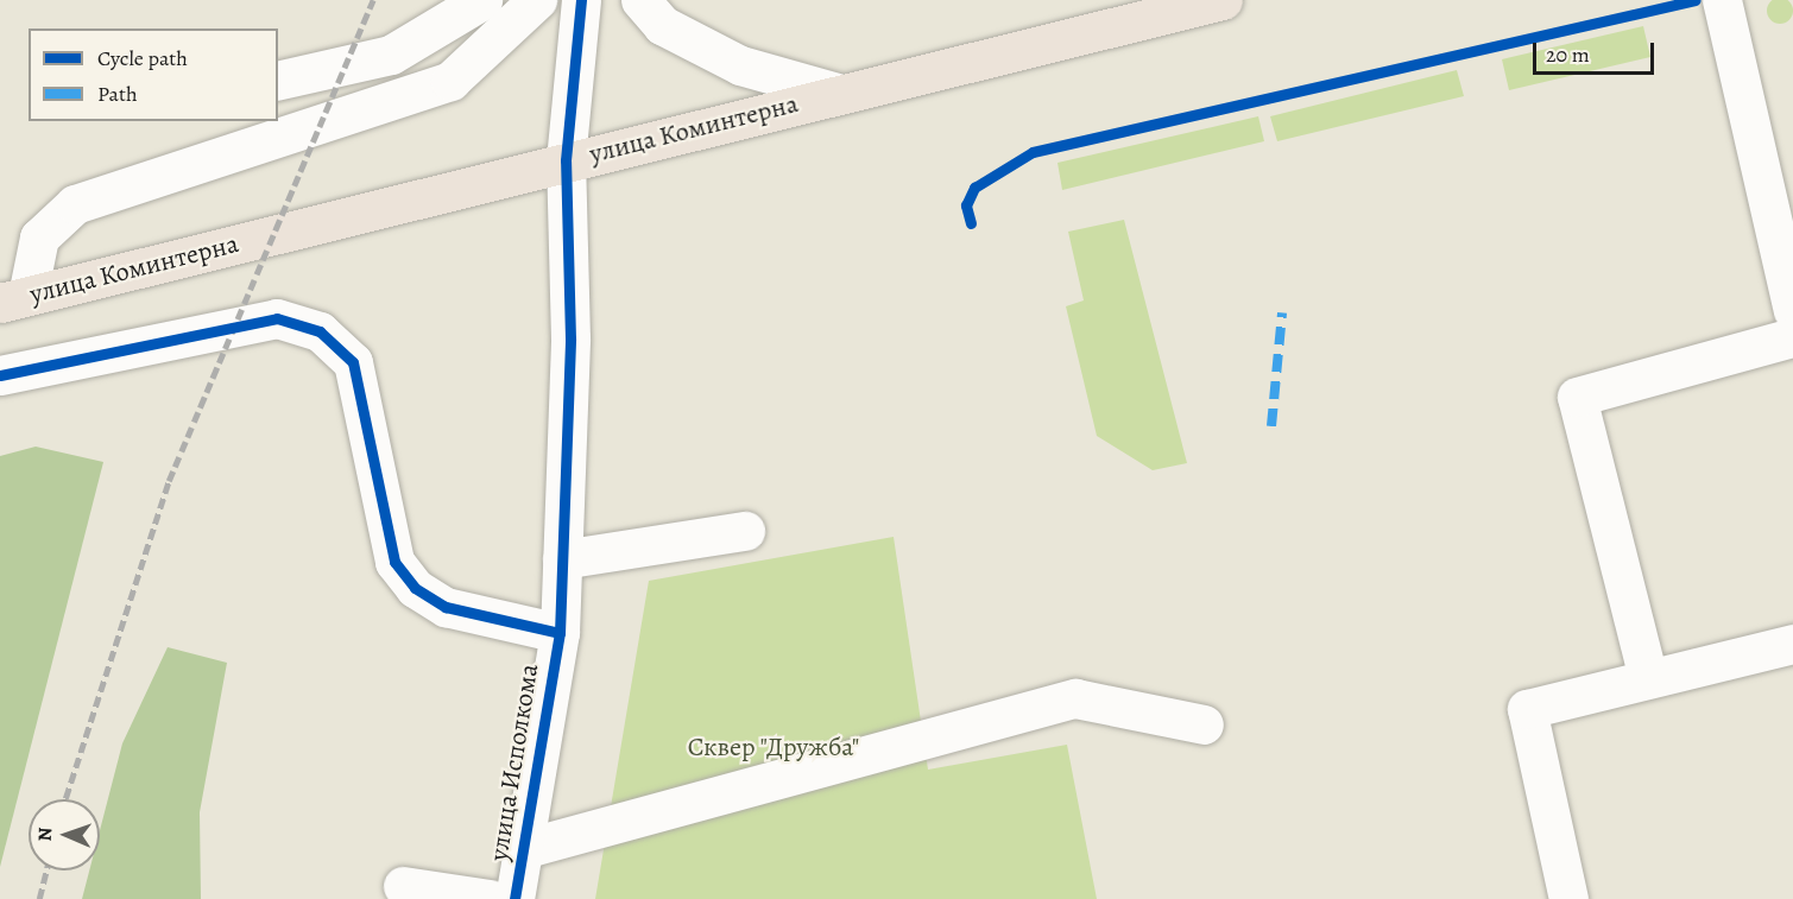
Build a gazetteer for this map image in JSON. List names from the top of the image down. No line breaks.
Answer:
{"streets":{"main road":["улица Коминтерна"],"street":["улица Исполкома"]},"crossings":[["улица Коминтерна","улица Исполкома"]],"parks":["Сквер \"Дружба\""],"legend":["Cycle path","Path"],"scale_bar":"20 m","north":"left"}
